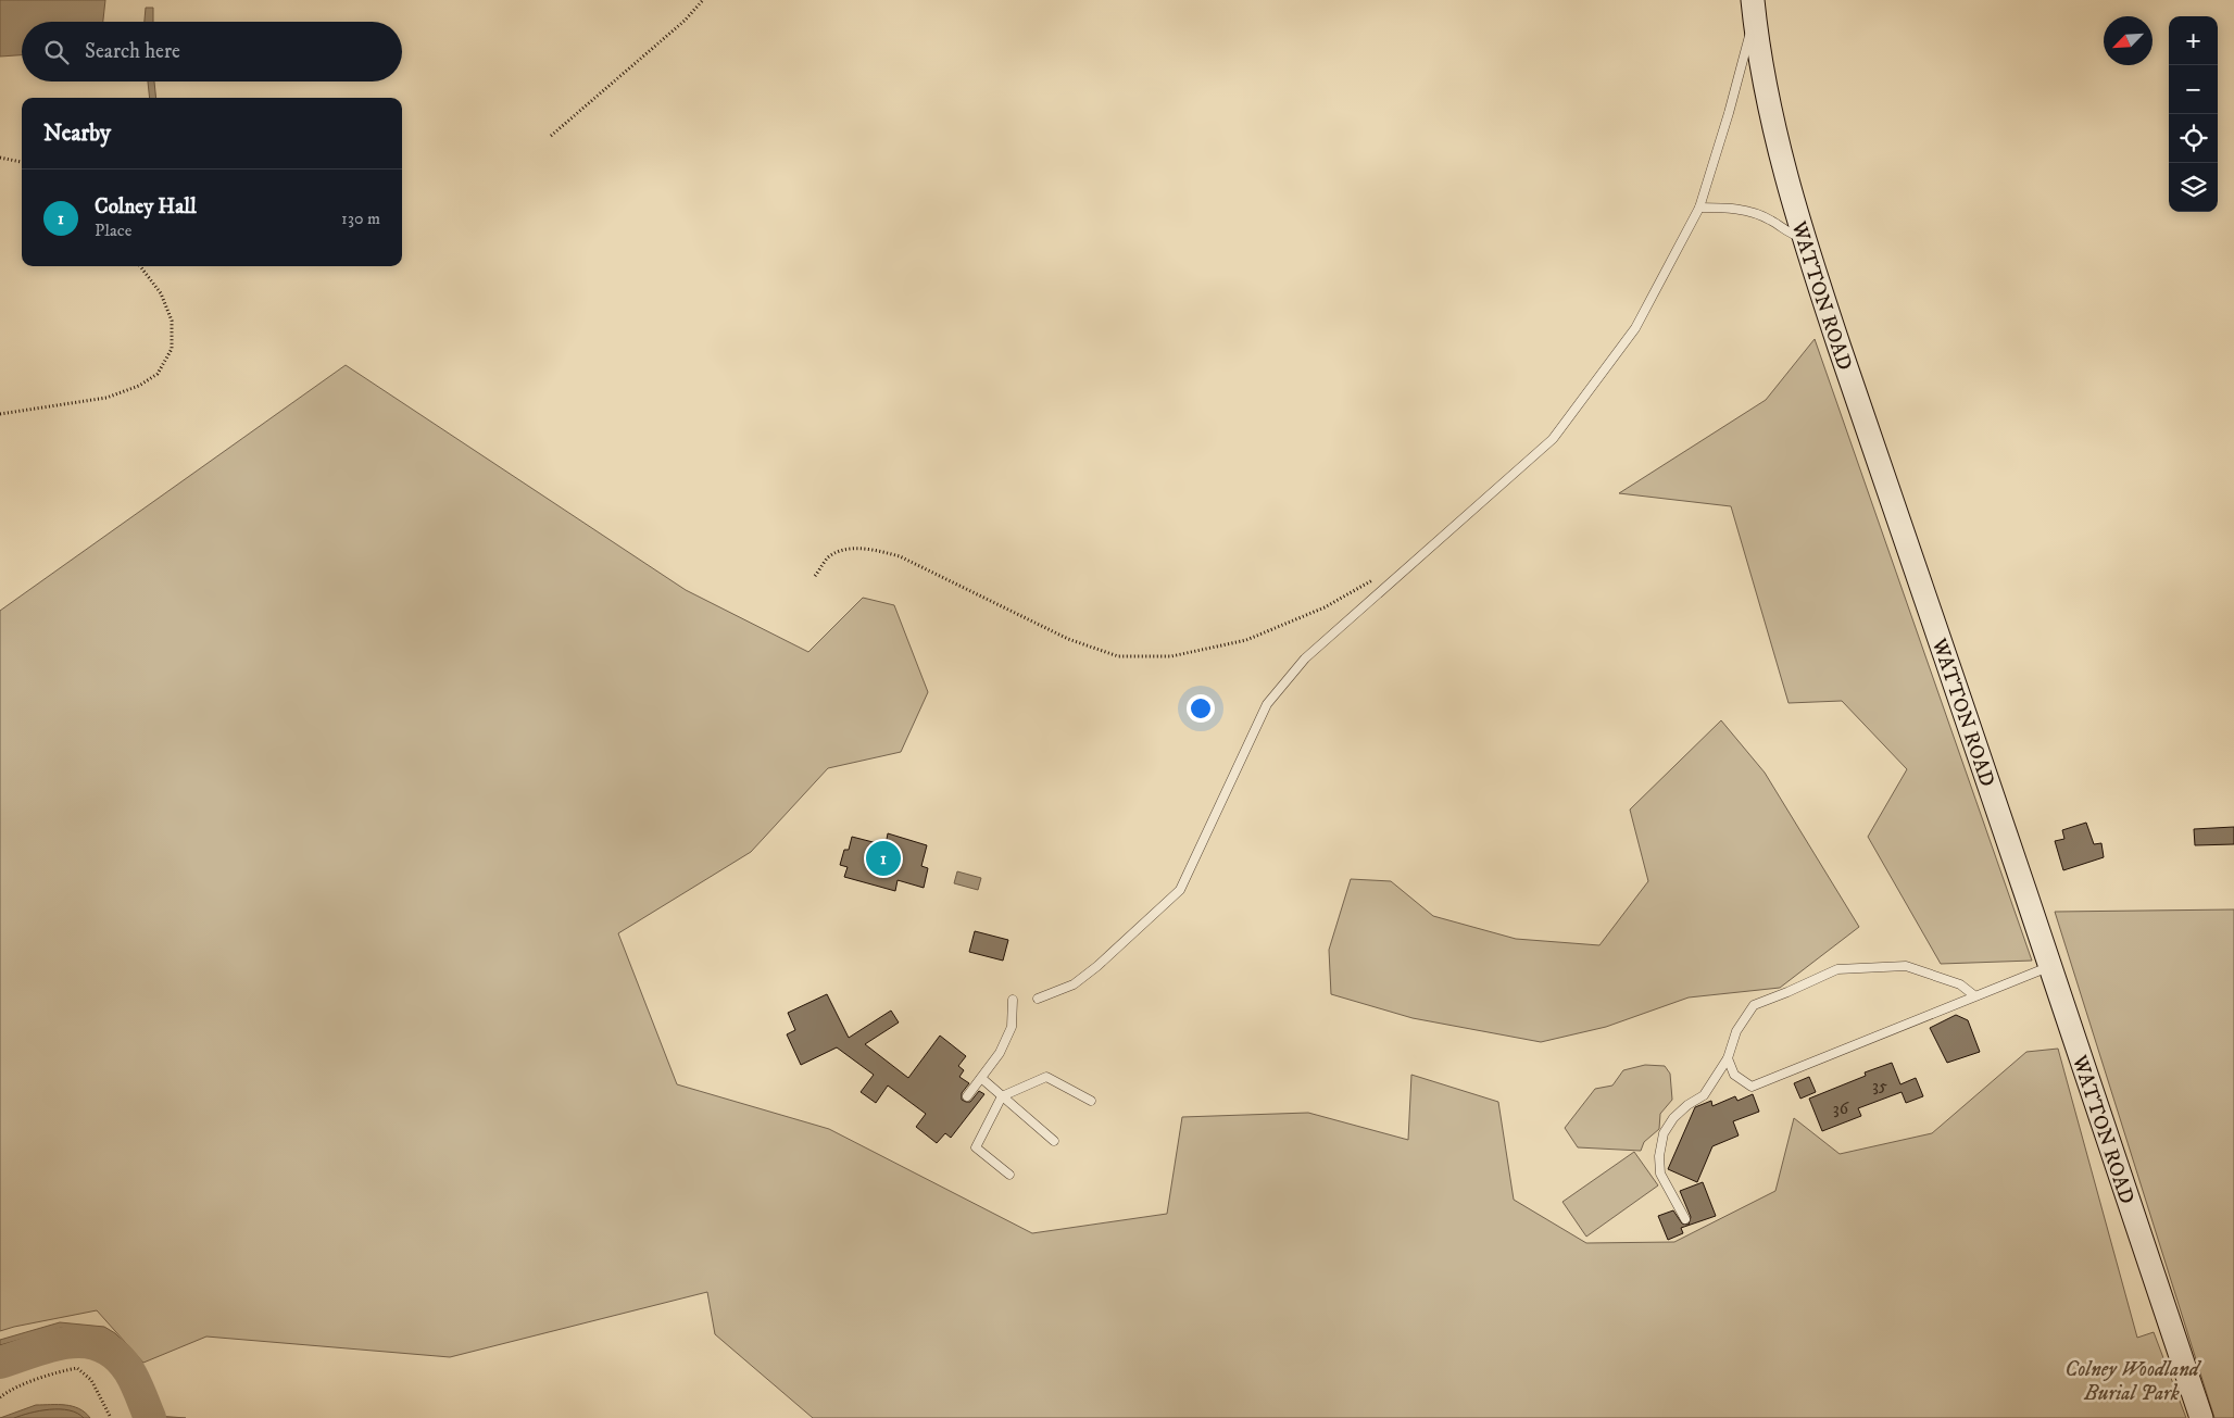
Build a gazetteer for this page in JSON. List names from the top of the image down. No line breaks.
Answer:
{"streets":{"main road":["WATTON ROAD"]},"parks":["Colney Woodland Burial Park"],"house_numbers":["35","36"],"north":"bottom left","page":{"map_buttons":["+","−"],"search":"Search here","heading":"Nearby","list":[{"mark":"1","name":"Colney Hall","note":"Place","value":"130 m"}],"pins":"1"}}
